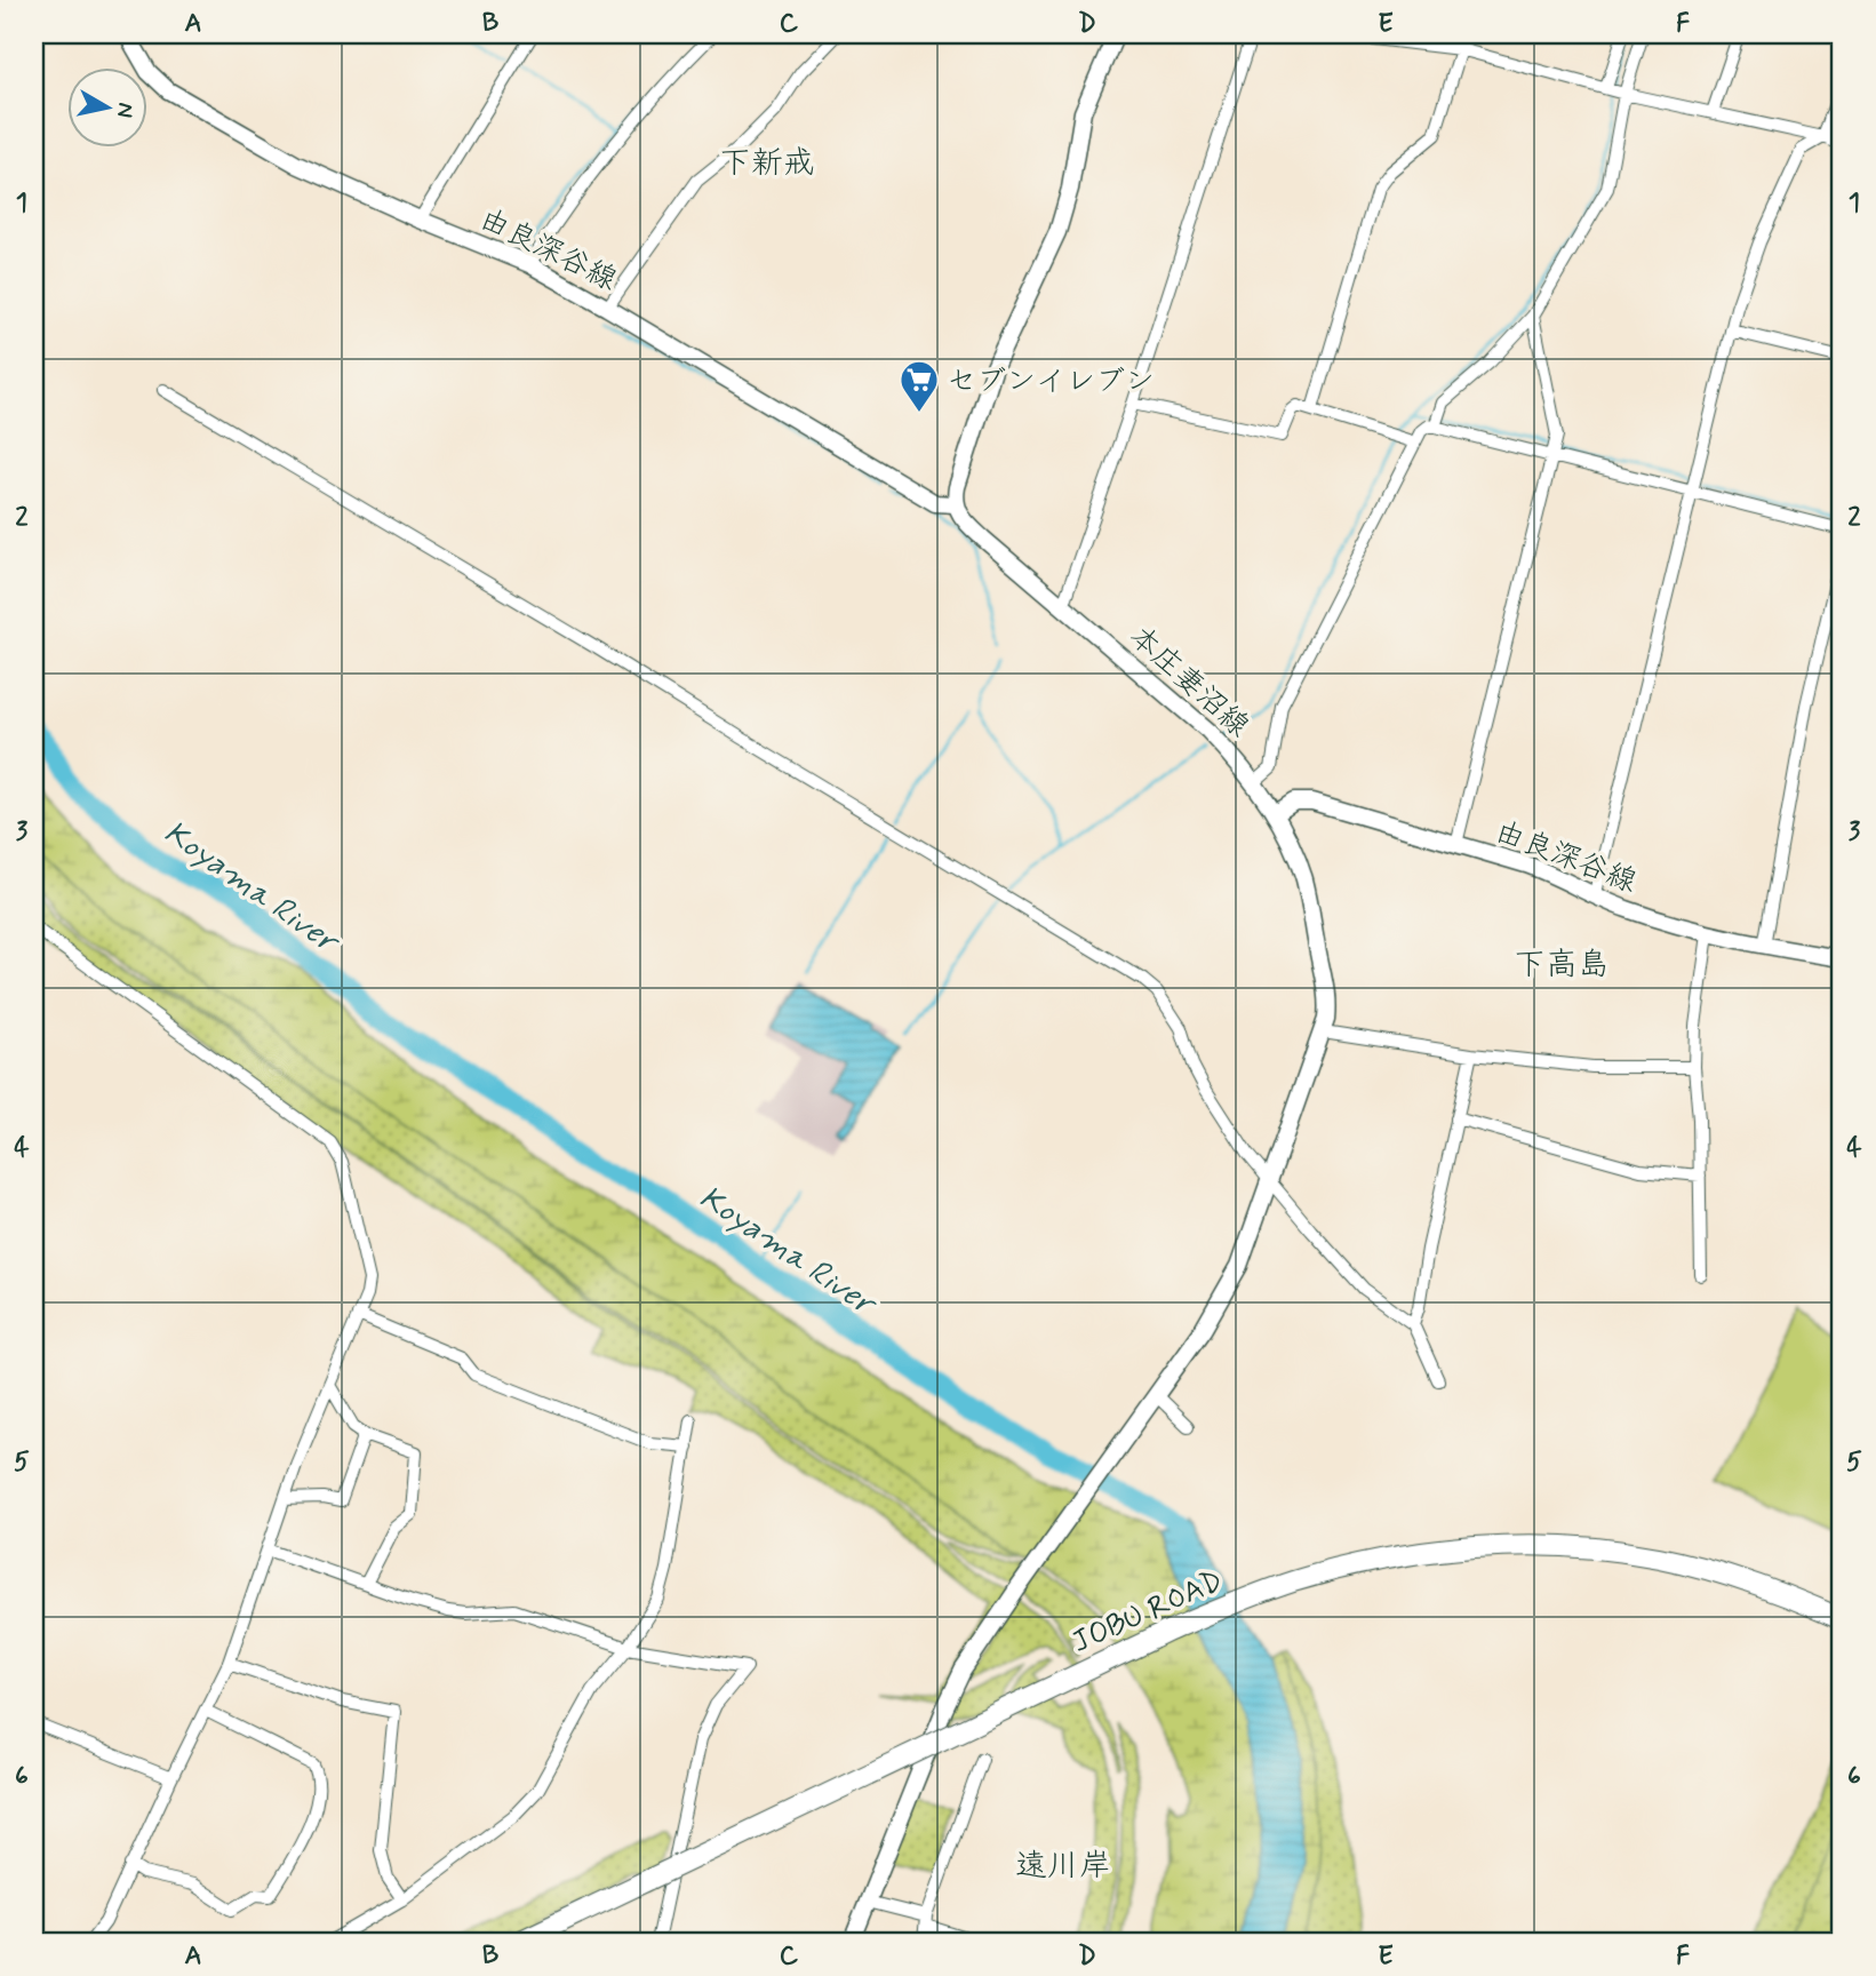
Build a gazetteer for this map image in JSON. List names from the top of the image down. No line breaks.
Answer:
{"streets":{"highway":["JOBU ROAD"],"main road":["由良深谷線","本庄妻沼線"]},"crossings":[["由良深谷線","本庄妻沼線"]],"districts":["下新戒","下高島","遠川岸"],"water":["Koyama River"],"places":{"supermarket":["セブンイレブン"]},"north":"right","grid":{"columns":["A","B","C","D","E","F"],"rows":["1","2","3","4","5","6"]}}
